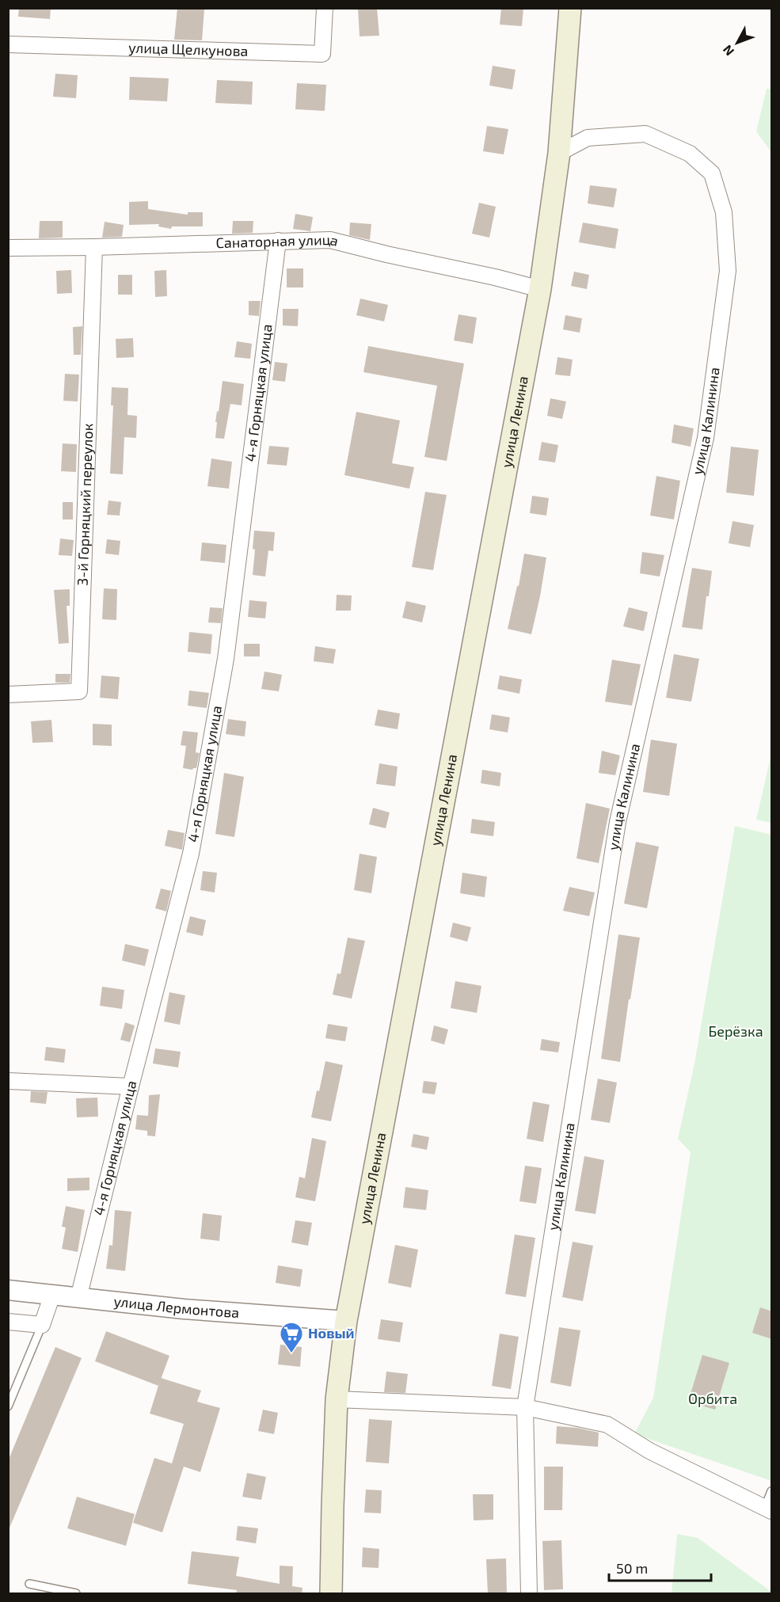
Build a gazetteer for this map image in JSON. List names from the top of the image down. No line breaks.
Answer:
{"streets":{"main road":["улица Ленина"],"street":["улица Щелкунова","Санаторная улица","4-я Горняцкая улица","улица Калинина","3-й Горняцкий переулок","улица Лермонтова"]},"crossings":[["Санаторная улица","4-я Горняцкая улица"],["Санаторная улица","улица Ленина"],["Санаторная улица","3-й Горняцкий переулок"],["4-я Горняцкая улица","улица Лермонтова"],["улица Калинина","улица Ленина"],["улица Ленина","улица Лермонтова"]],"parks":["Берёзка","Орбита"],"places":{"supermarket":["Новый"]},"scale_bar":"50 m","north":"bottom left"}
